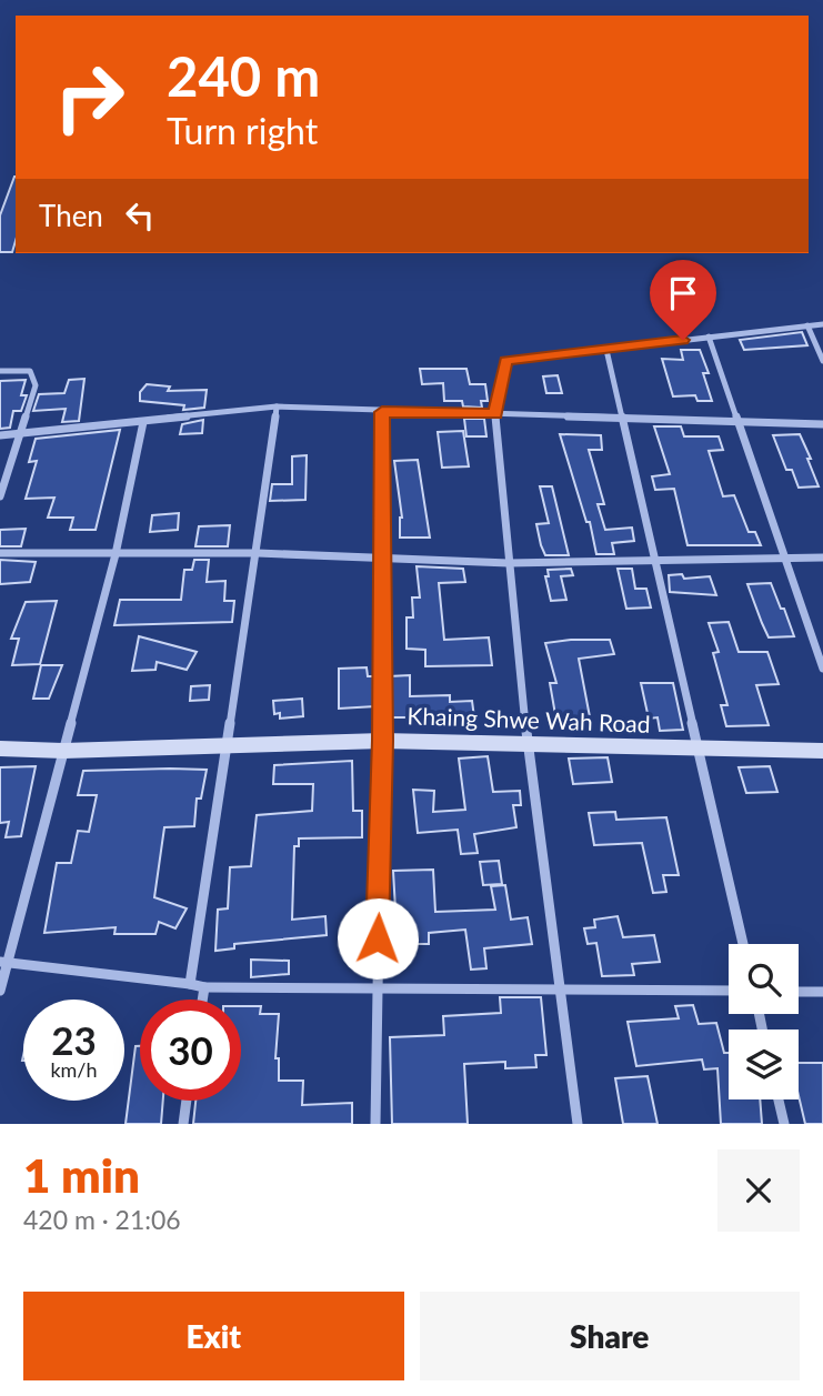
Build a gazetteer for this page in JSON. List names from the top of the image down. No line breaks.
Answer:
{"streets":{"street":["Khaing Shwe Wah Road"]},"page":{"turn":["240 m","Turn right"],"then":"Then","speed":"23 km/h","limit":"30","heading":["1 min","420 m · 21:06"],"buttons":["Exit","Share"]}}
